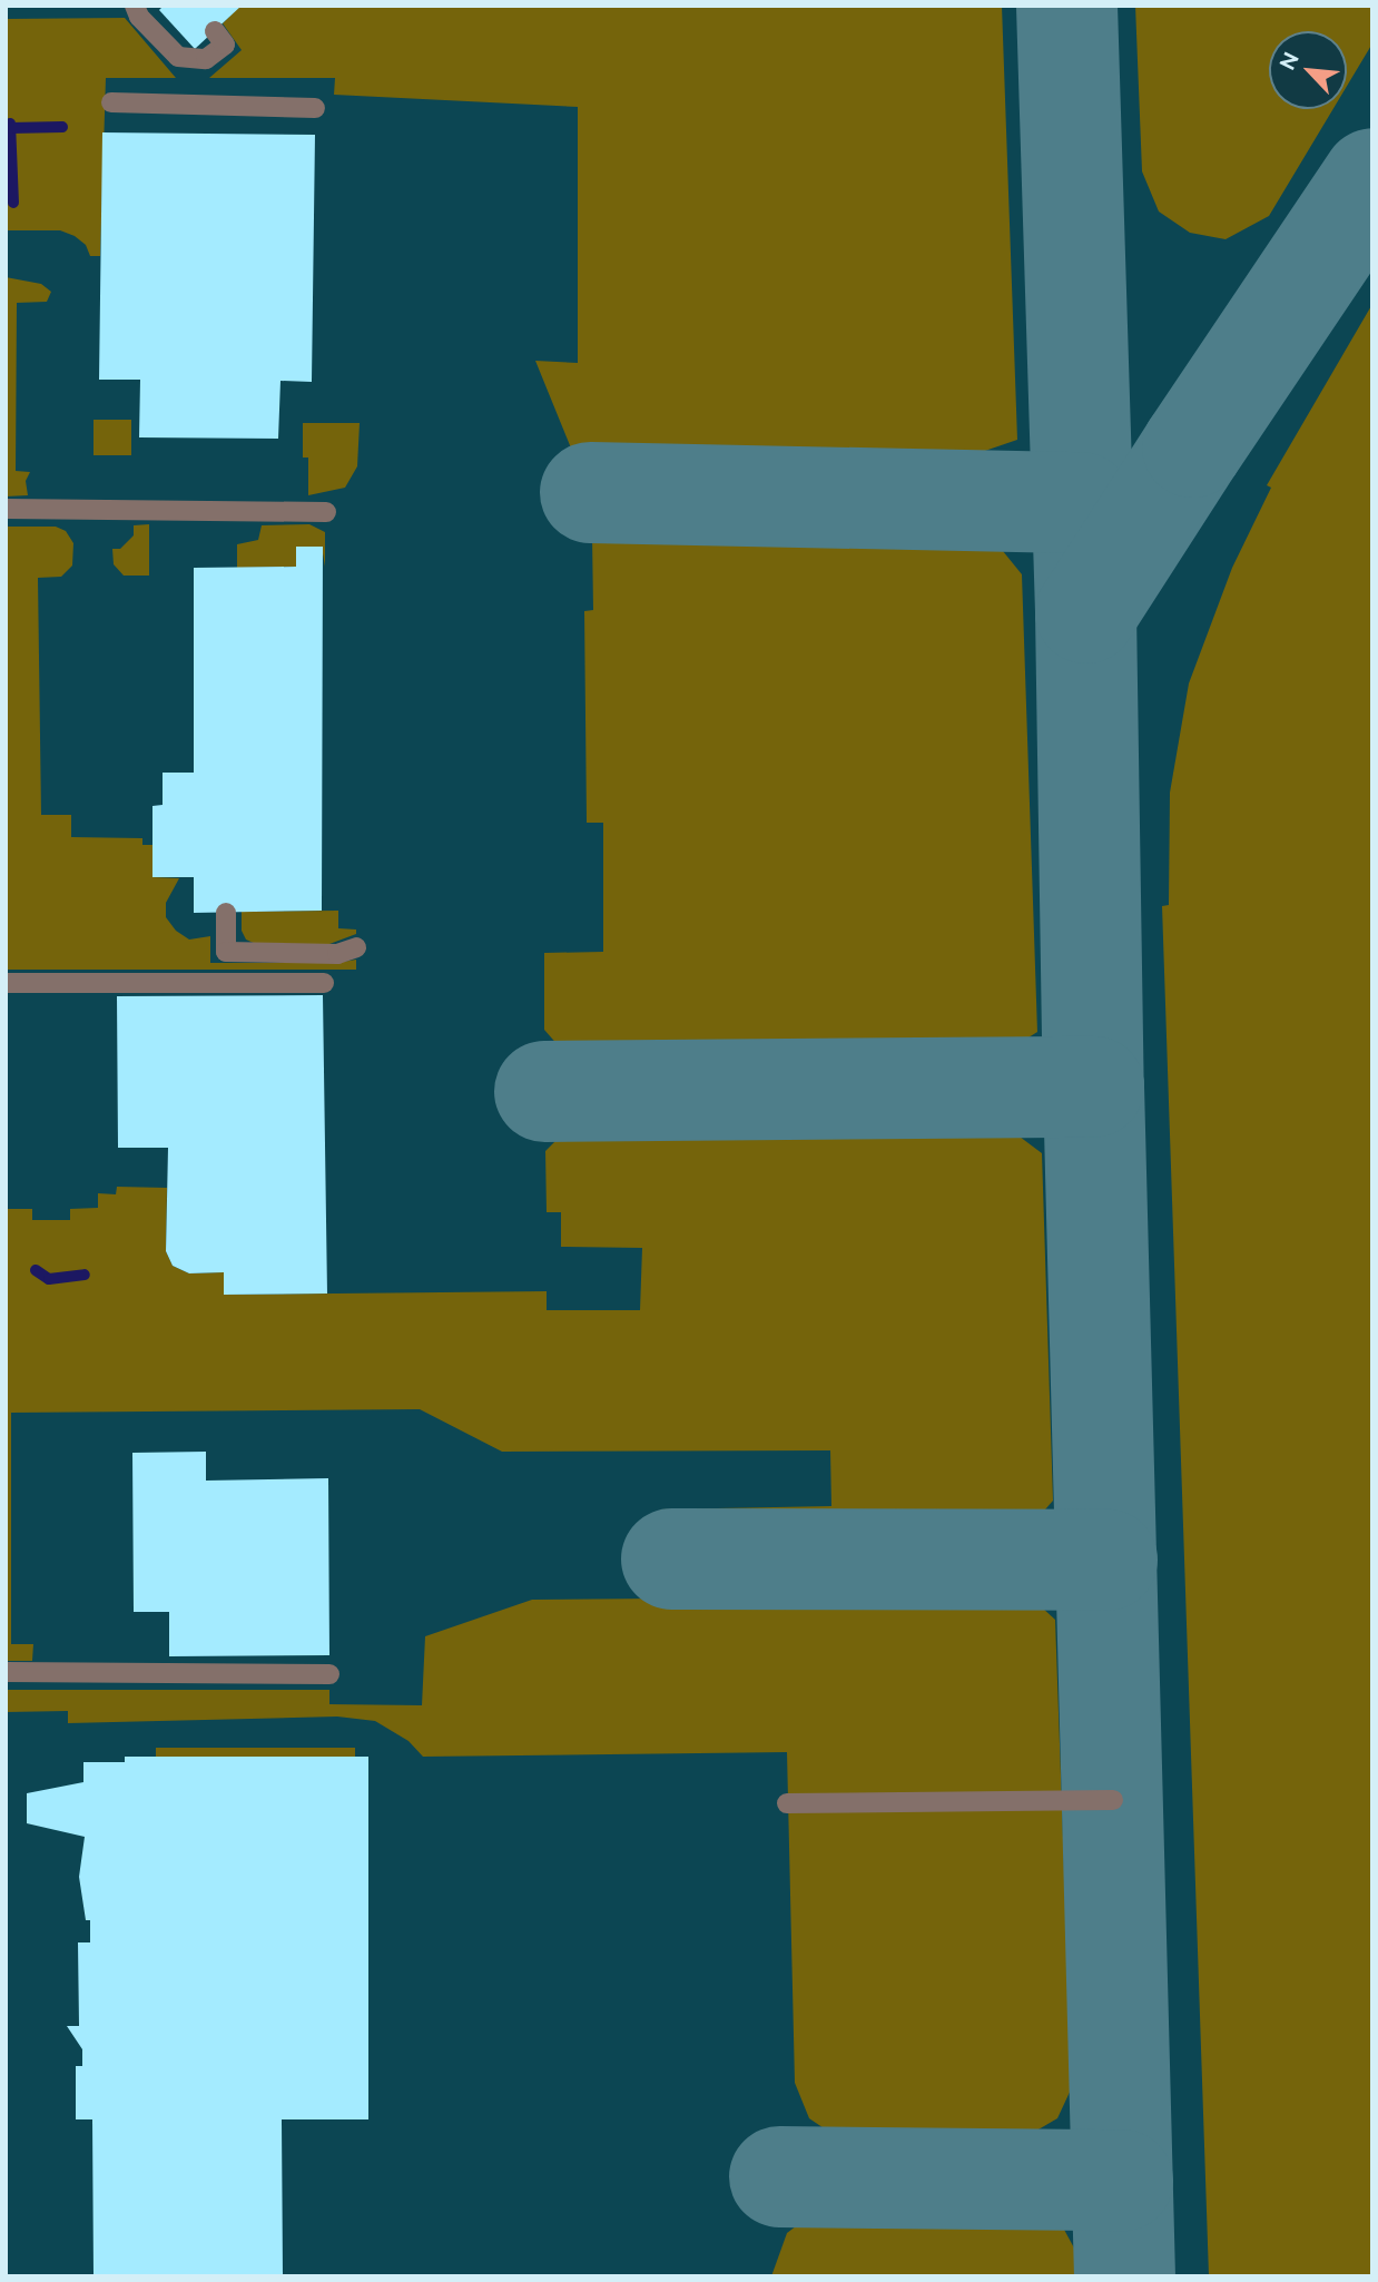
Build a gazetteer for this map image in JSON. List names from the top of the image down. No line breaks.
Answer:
{"north":"top left"}
